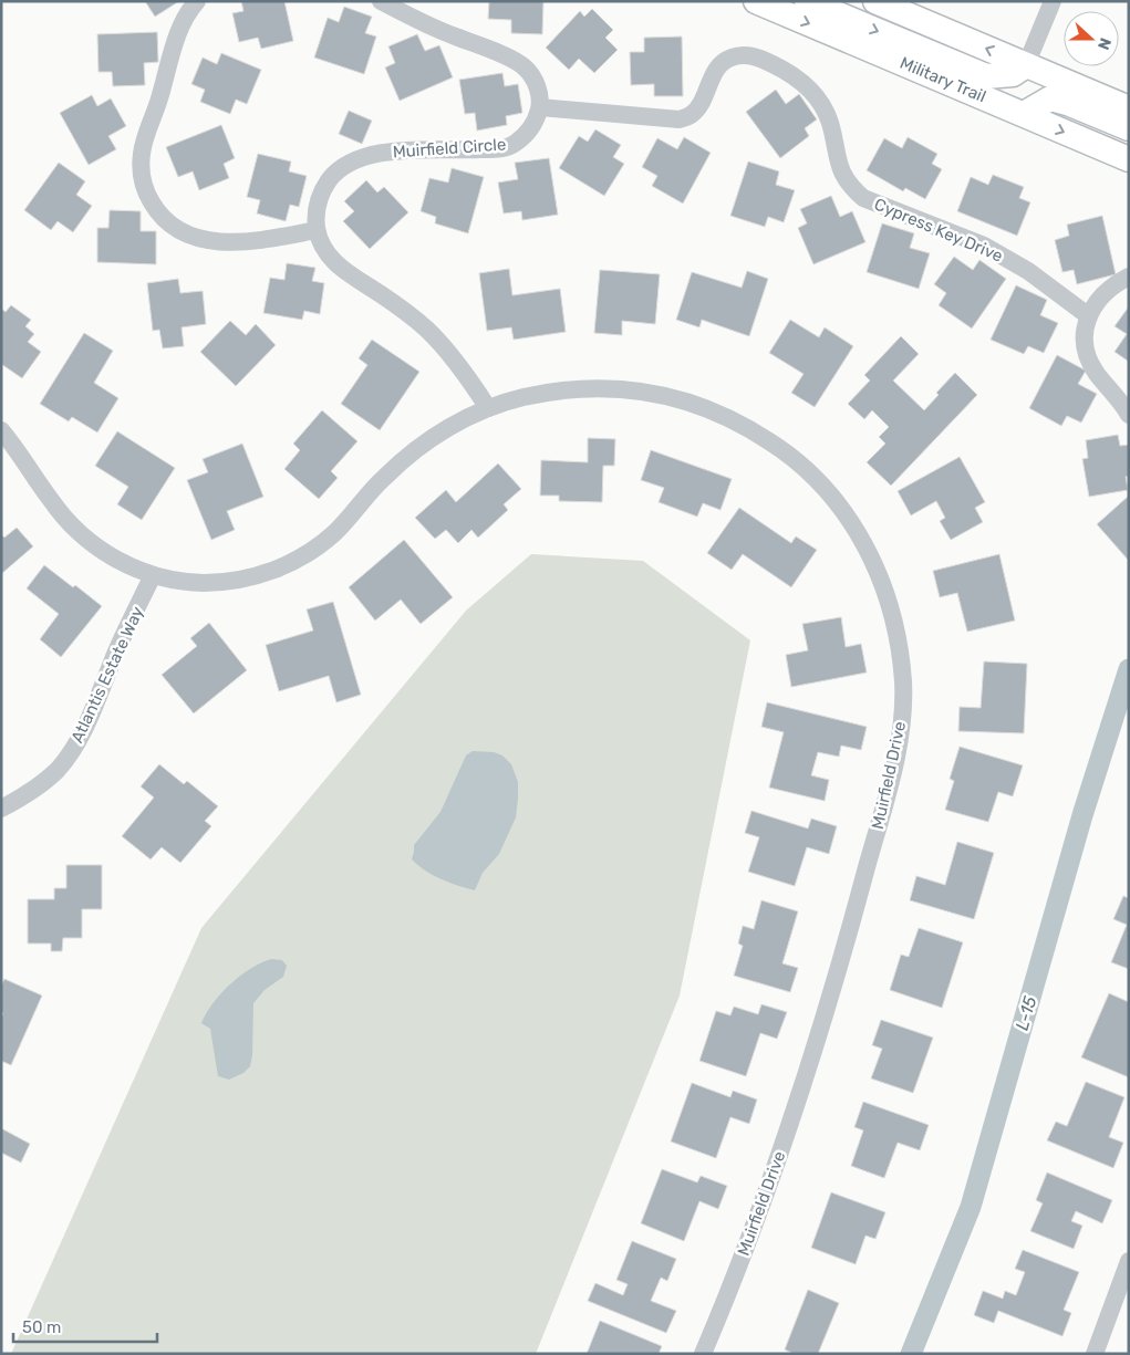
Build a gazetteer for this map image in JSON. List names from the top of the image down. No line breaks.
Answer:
{"streets":{"main road":["Military Trail"],"street":["Muirfield Circle","Cypress Key Drive","Atlantis Estate Way","Muirfield Drive"]},"crossings":[["Muirfield Circle","Cypress Key Drive"],["Muirfield Circle","Muirfield Drive"],["Atlantis Estate Way","Muirfield Drive"]],"water":["L-15"],"scale_bar":"50 m","north":"right"}
